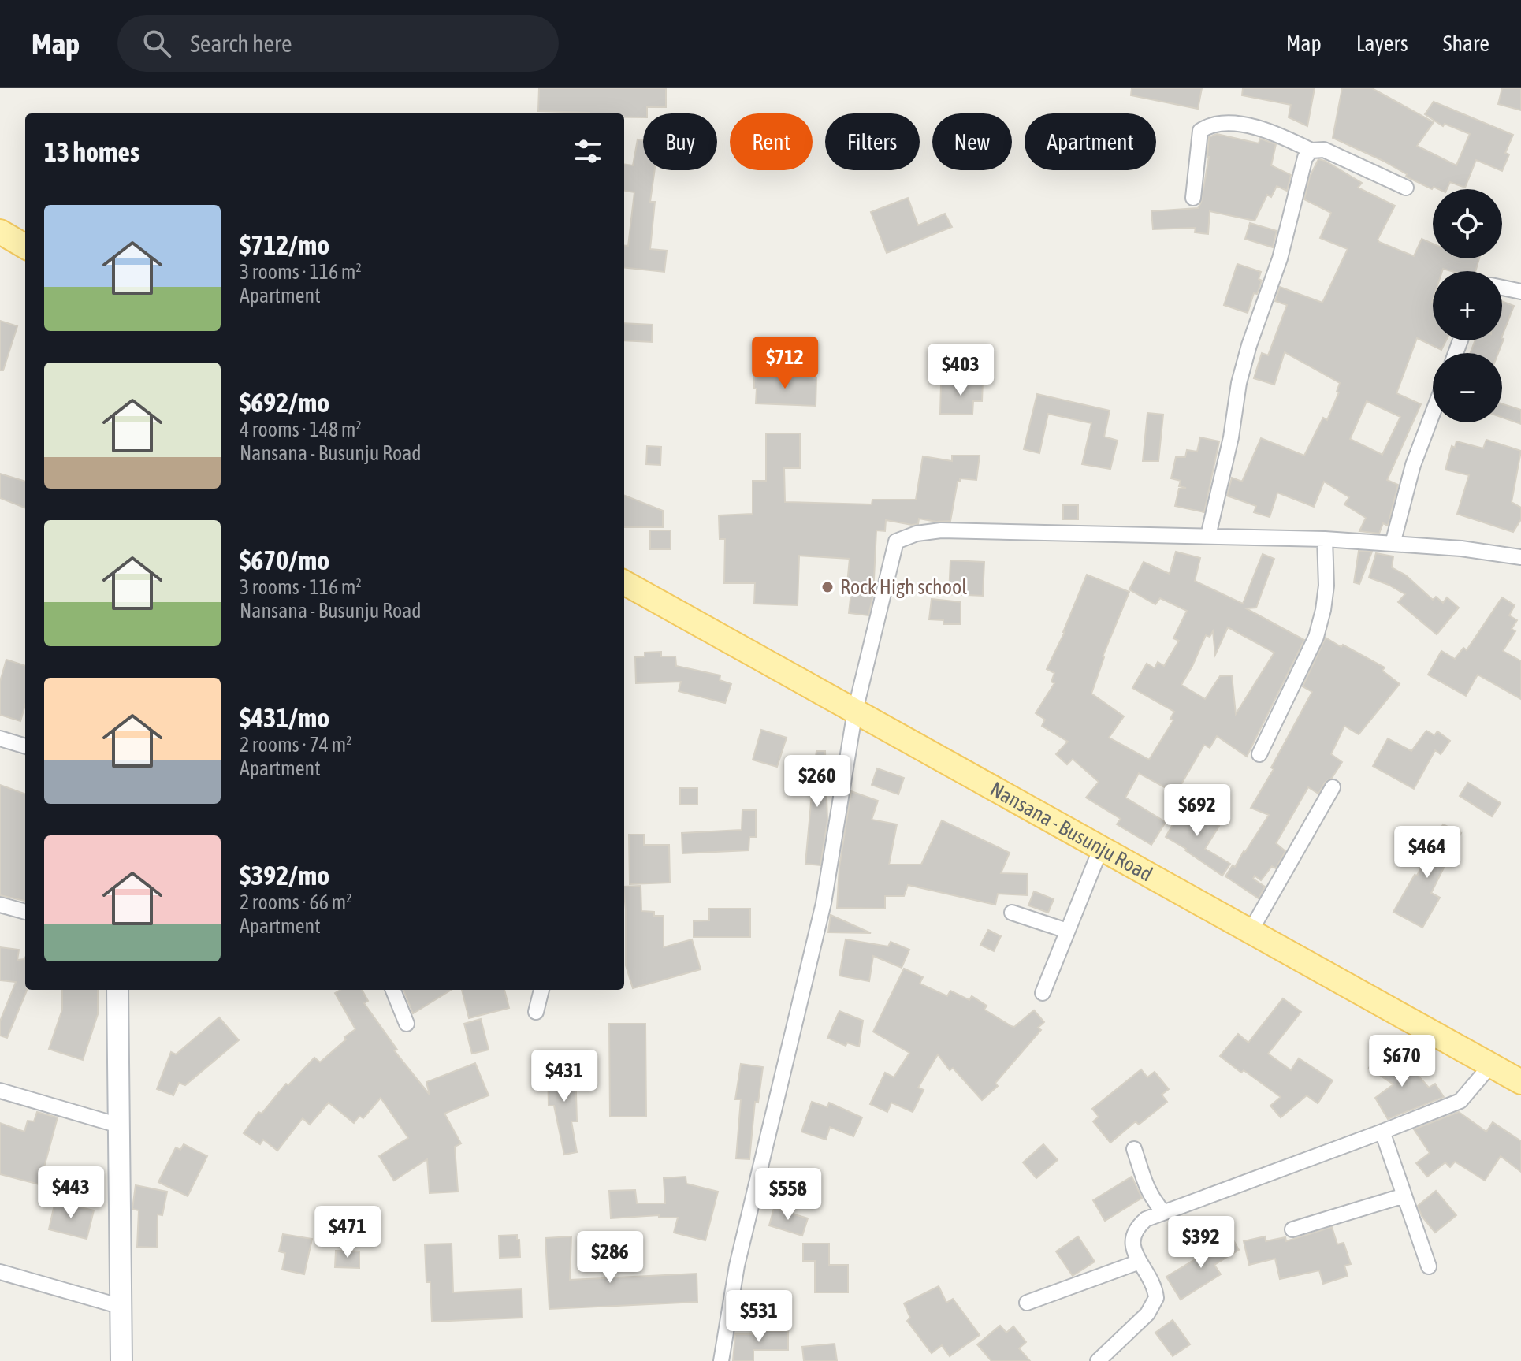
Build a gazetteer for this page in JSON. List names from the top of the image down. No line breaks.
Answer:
{"streets":{"main road":["Nansana - Busunju Road"]},"places":["Rock High school"],"page":{"header":"Map","search":"Search here","nav":["Map","Layers","Share"],"chip":["Buy","Rent","Filters","New","Apartment"],"heading":"13 homes","map_buttons":["+","−"],"list":[{"name":"$712/mo","note":"3 rooms · 116 m² · Apartment"},{"name":"$692/mo","note":"4 rooms · 148 m² · Nansana - Busunju Road"},{"name":"$670/mo","note":"3 rooms · 116 m² · Nansana - Busunju Road"},{"name":"$431/mo","note":"2 rooms · 74 m² · Apartment"},{"name":"$392/mo","note":"2 rooms · 66 m² · Apartment"}],"price":["$712","$403","$260","$692","$464","$670","$431","$443","$558","$471","$392","$286","$531"]}}
